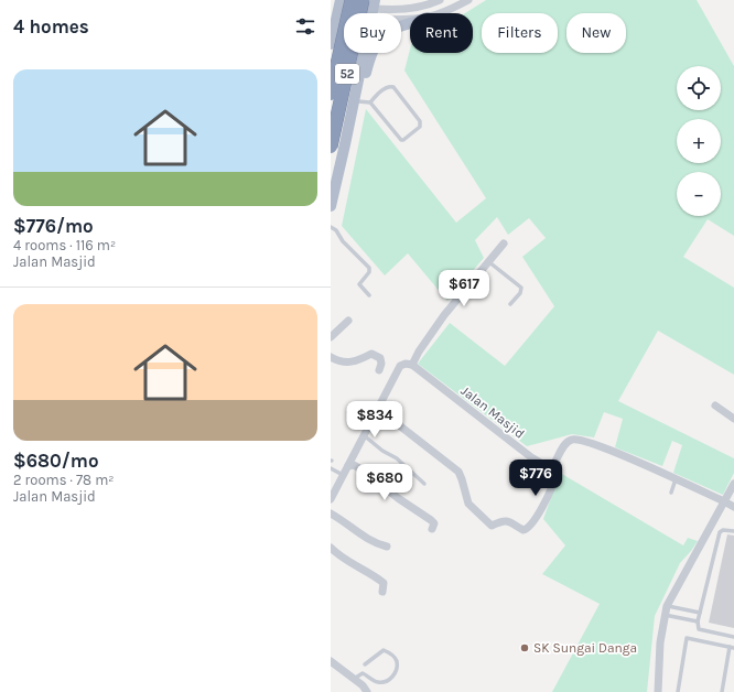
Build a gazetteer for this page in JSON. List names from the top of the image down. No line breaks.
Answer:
{"streets":{"highway":["52"],"street":["Jalan Masjid"]},"places":["SK Sungai Danga"],"page":{"heading":"4 homes","chip":["Buy","Rent","Filters","New"],"list":[{"name":"$776/mo","note":"4 rooms · 116 m² · Jalan Masjid"},{"name":"$680/mo","note":"2 rooms · 78 m² · Jalan Masjid"}],"map_buttons":["+","−"],"price":["$617","$834","$776","$680"]}}
